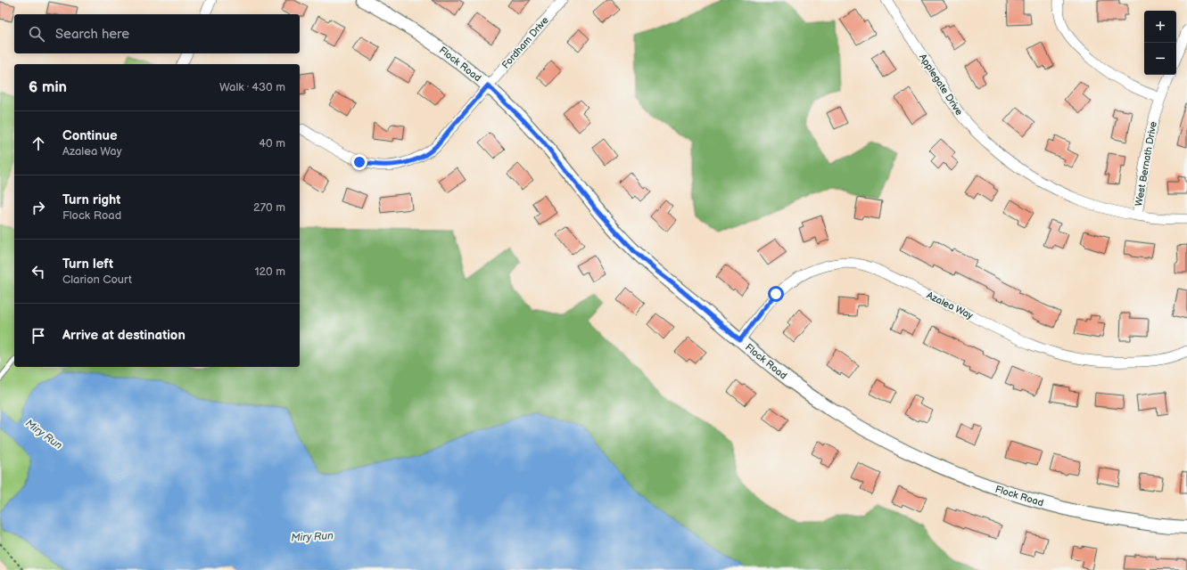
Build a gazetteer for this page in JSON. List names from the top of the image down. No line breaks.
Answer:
{"streets":{"street":["Fordham Drive","Flock Road","Applegate Drive","West Bernath Drive","Azalea Way"]},"crossings":[["Fordham Drive","Flock Road"],["Flock Road","Azalea Way"],["Applegate Drive","West Bernath Drive"]],"water":["Miry Run"],"page":{"map_buttons":["+","−"],"search":"Search here","heading":["6 min","Walk · 430 m"],"list":[["Continue","Azalea Way","40 m"],["Turn right","Flock Road","270 m"],["Turn left","Clarion Court","120 m"],"Arrive at destination"]}}
